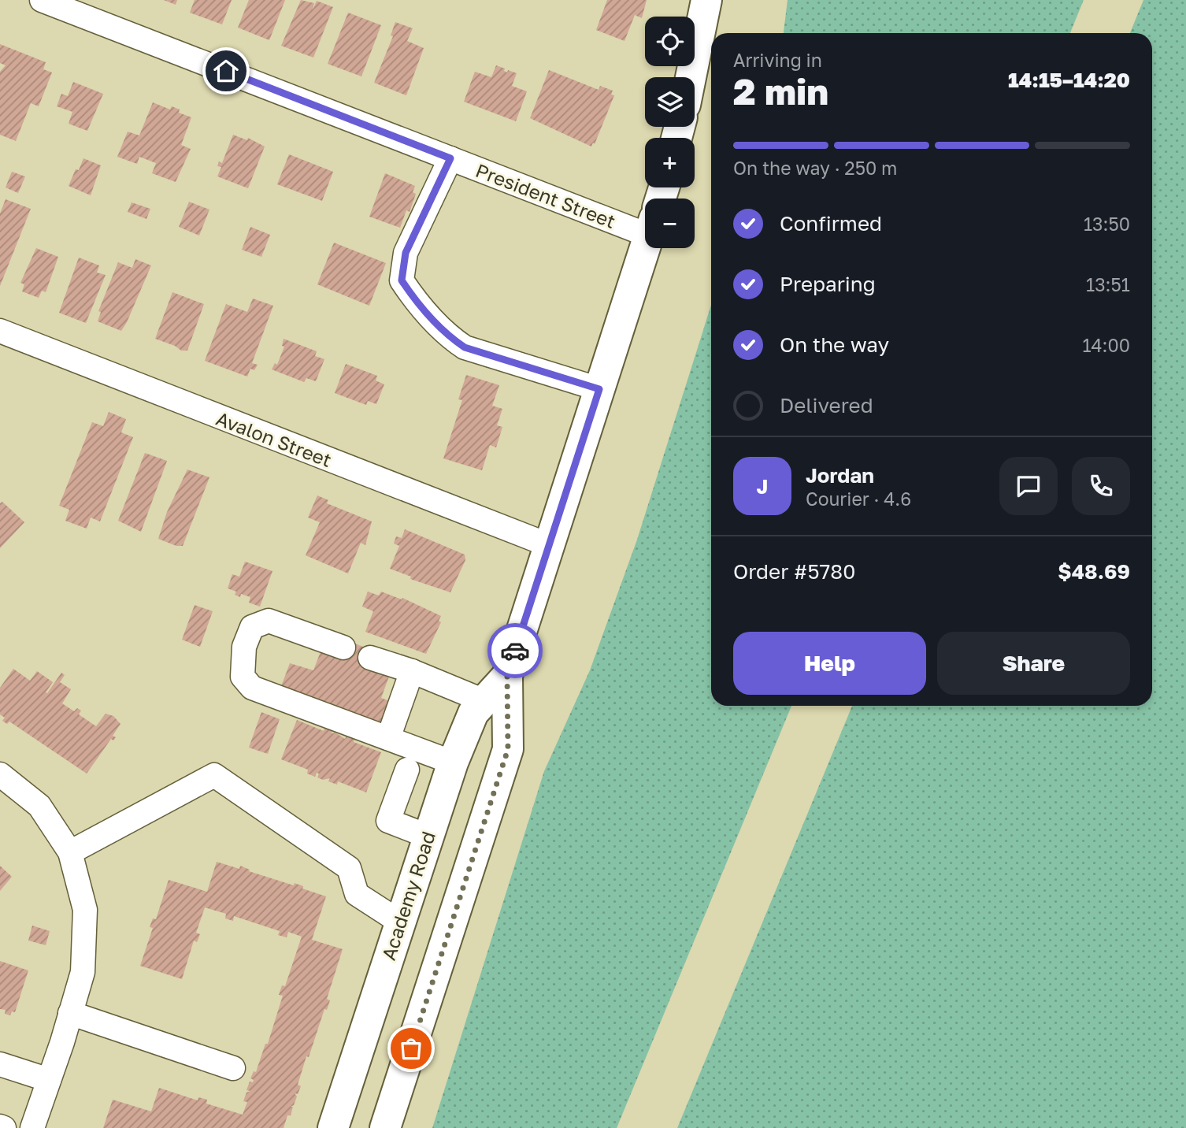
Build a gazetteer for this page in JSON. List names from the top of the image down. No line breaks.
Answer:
{"streets":{"main road":["Academy Road"],"street":["President Street","Avalon Street"]},"crossings":[["Avalon Street","Academy Road"]],"page":{"map_buttons":["+","−"],"heading":["2 min","Arriving in","14:15–14:20"],"panel":["Jordan","Courier · 4.6","Order #5780","$48.69"],"bar":"On the way · 250 m","list":[["Confirmed","13:50"],["Preparing","13:51"],["On the way","14:00"],"Delivered"],"round":"J","buttons":["Help","Share"]}}
